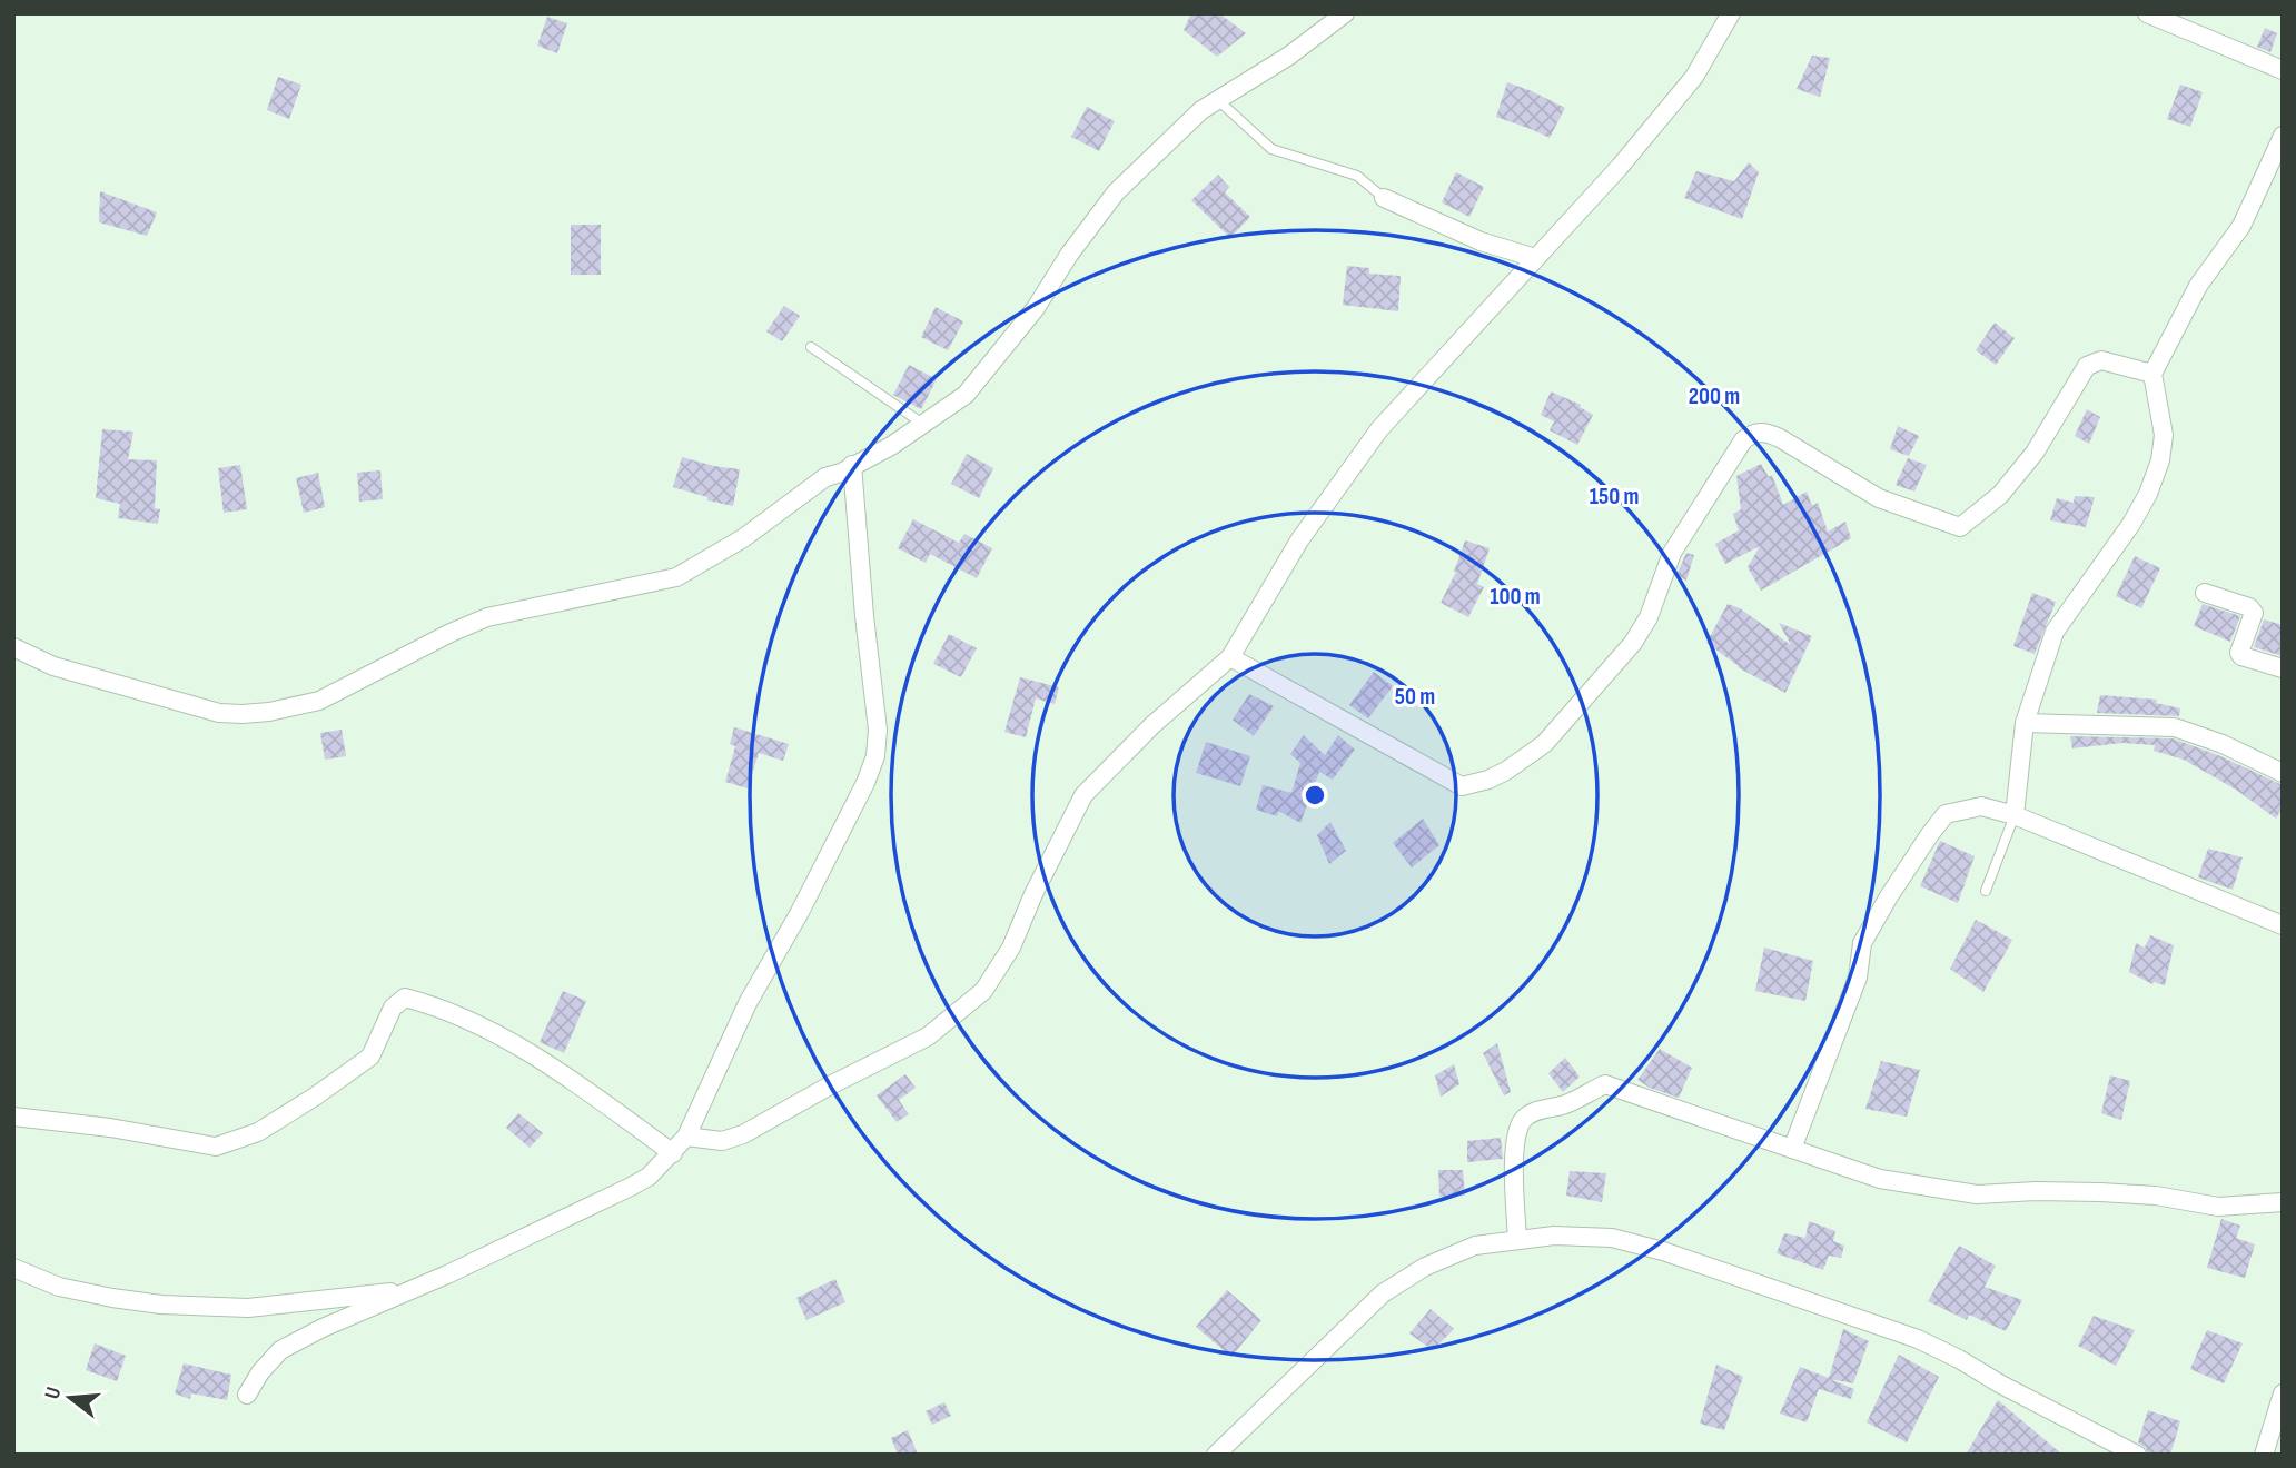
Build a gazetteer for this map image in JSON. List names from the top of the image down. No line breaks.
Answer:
{"north":"left","rings":["200 m","150 m","100 m","50 m"]}
